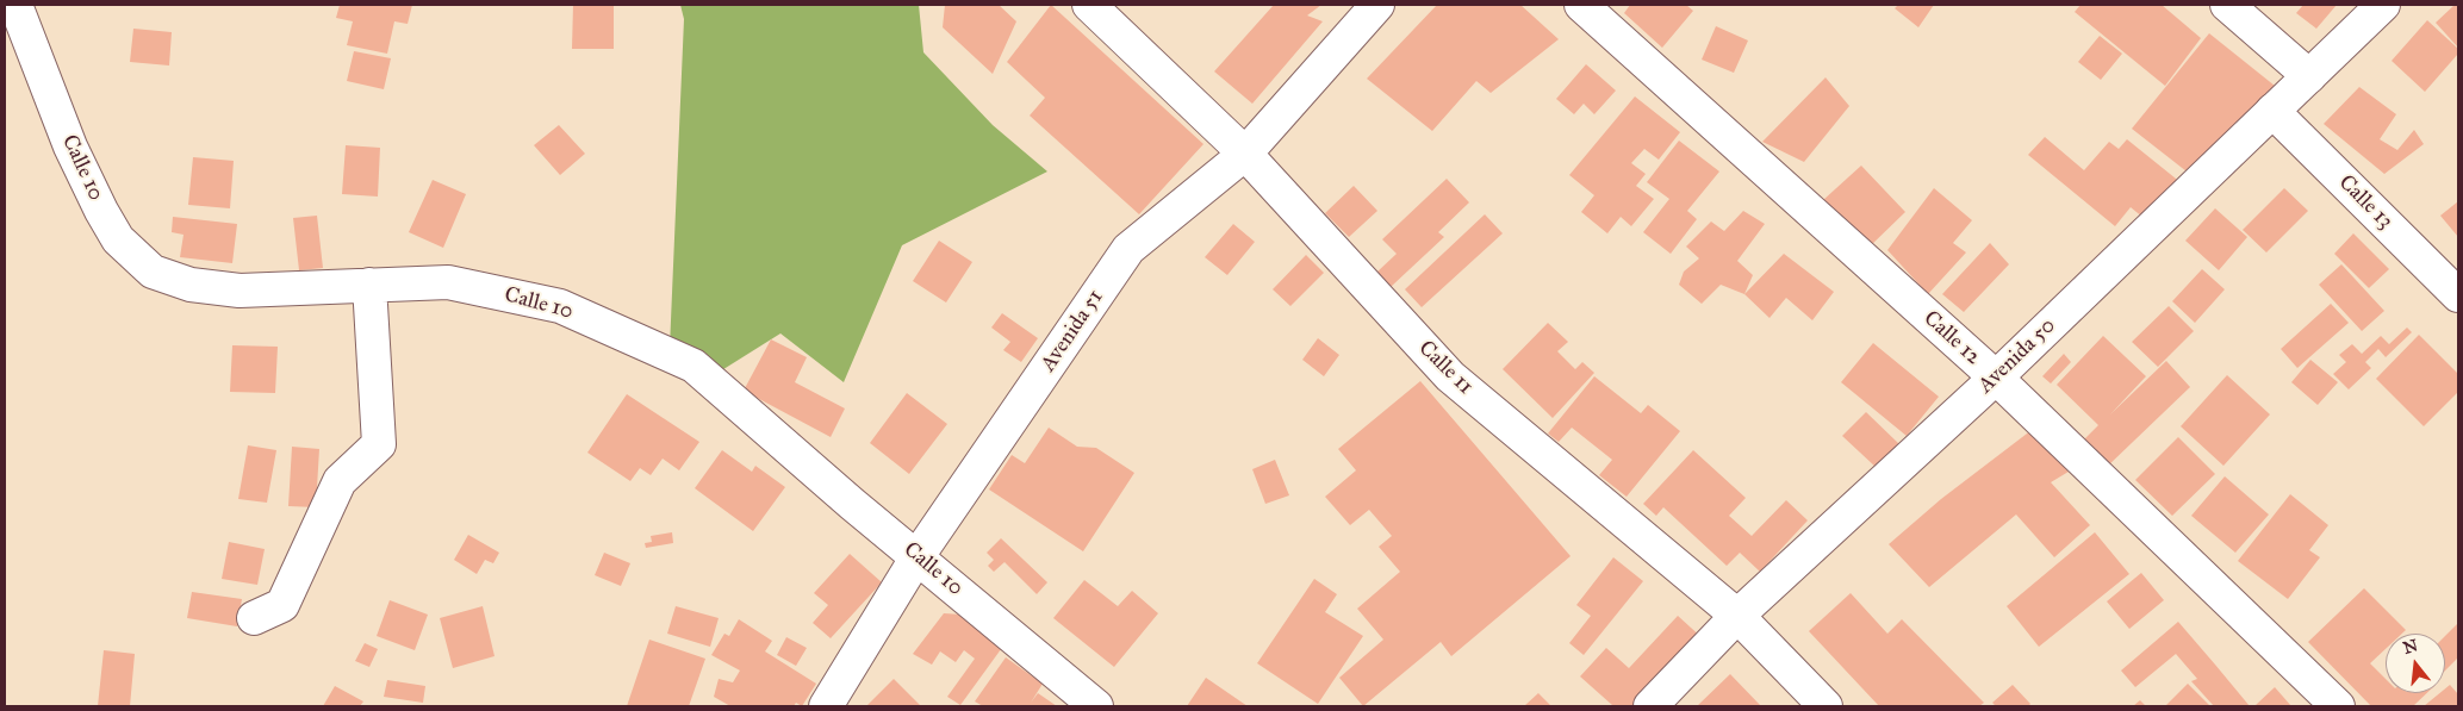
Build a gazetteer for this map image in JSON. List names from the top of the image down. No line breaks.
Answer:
{"streets":{"street":["Calle 10","Calle 13","Avenida 51","Calle 12","Avenida 50","Calle 11"]},"crossings":[["Calle 10","Avenida 51"],["Calle 13","Avenida 50"],["Avenida 51","Calle 11"],["Calle 12","Avenida 50"],["Avenida 50","Calle 11"]],"north":"top"}
